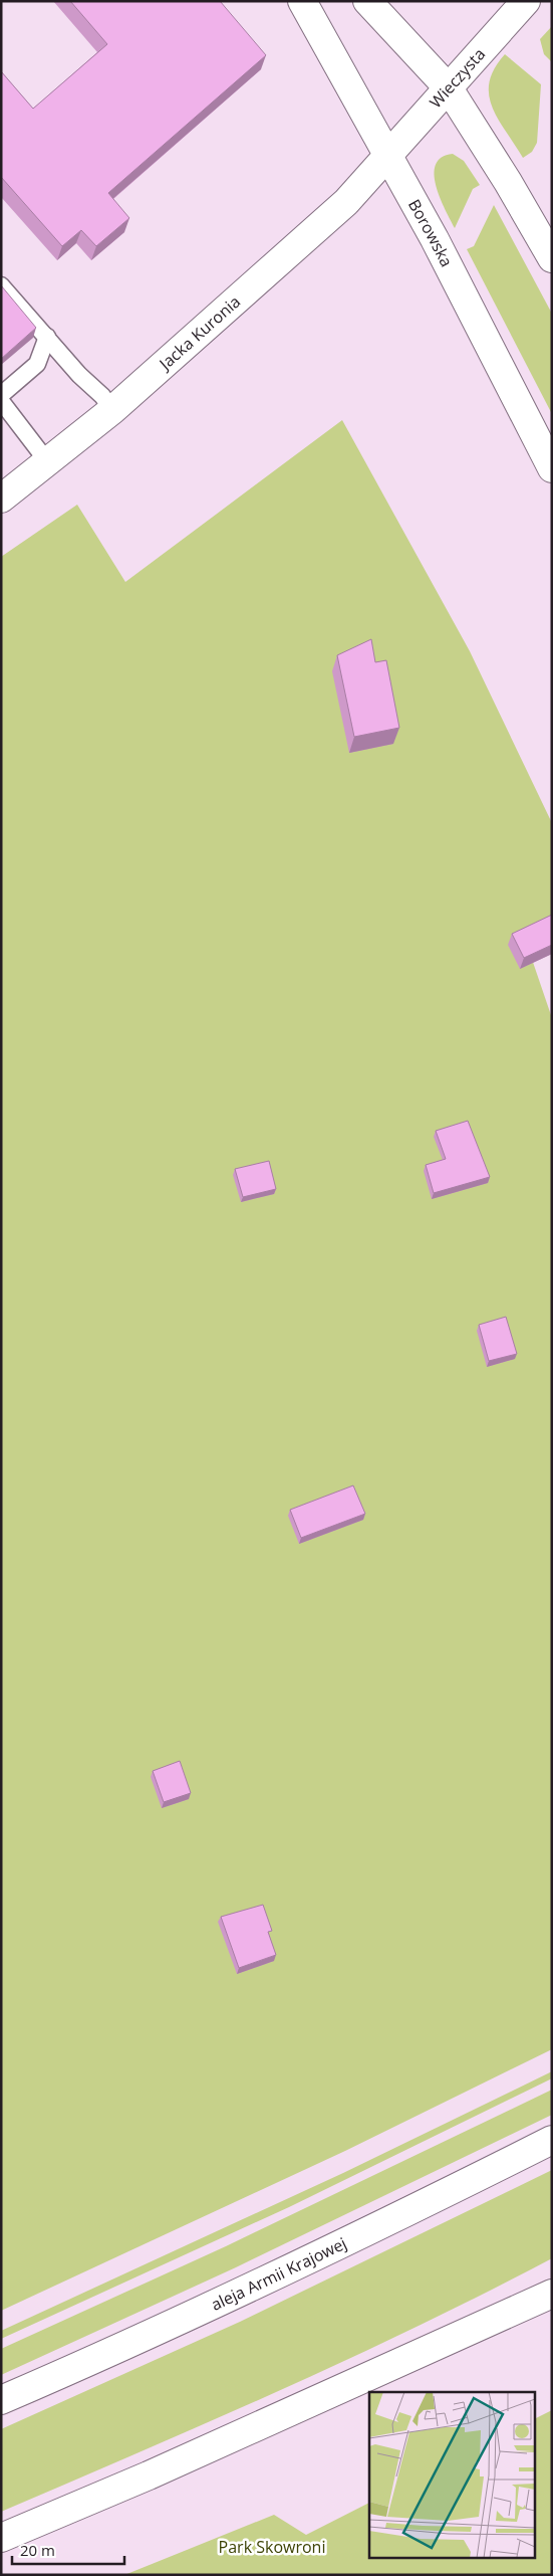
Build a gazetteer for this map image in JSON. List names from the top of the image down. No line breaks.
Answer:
{"streets":{"street":["Wieczysta","Borowska","Jacka Kuronia","aleja Armii Krajowej"]},"crossings":[["Wieczysta","Borowska"],["Wieczysta","Jacka Kuronia"],["Borowska","Jacka Kuronia"]],"parks":["Park Skowroni"],"scale_bar":"20 m"}
